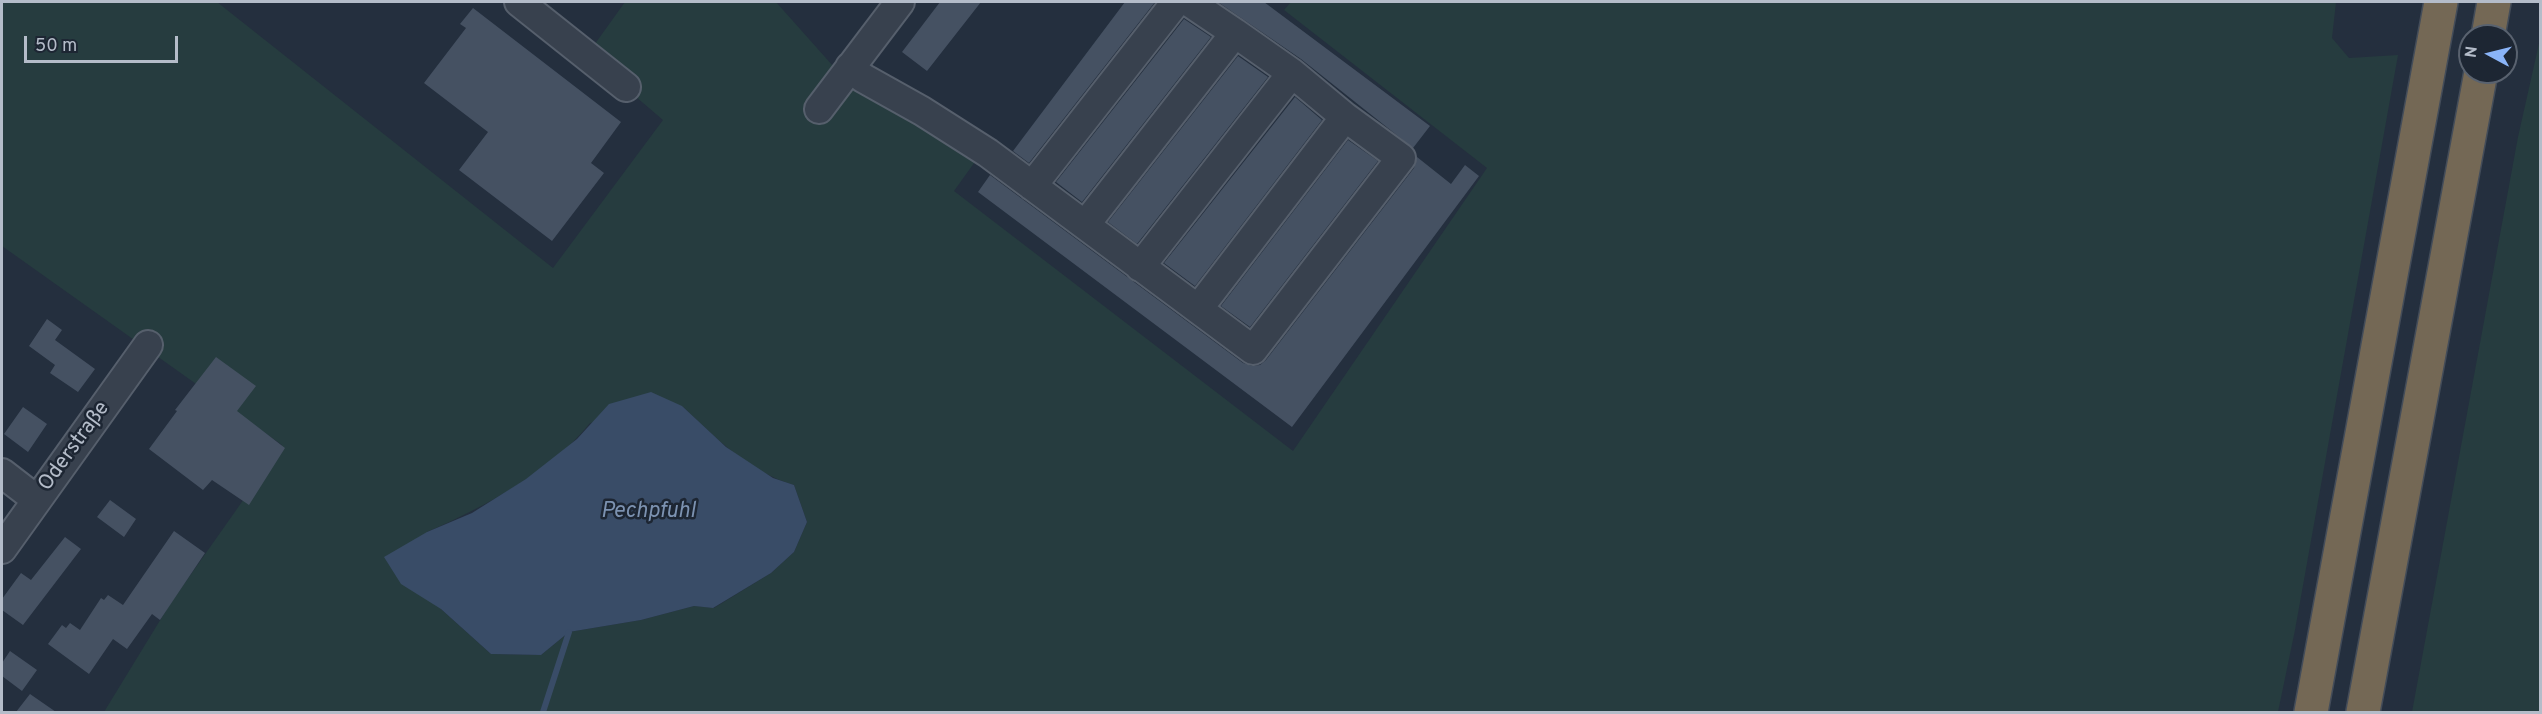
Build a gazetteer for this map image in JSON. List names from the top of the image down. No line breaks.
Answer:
{"streets":{"street":["Oderstraße"]},"water":["Pechpfuhl"],"scale_bar":"50 m","north":"left"}
